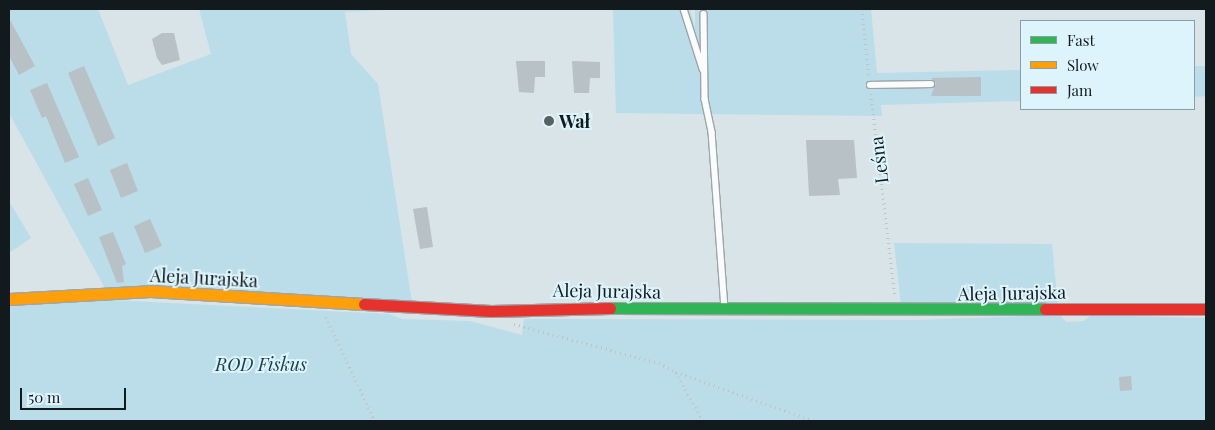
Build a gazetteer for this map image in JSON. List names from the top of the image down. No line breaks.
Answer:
{"streets":{"street":["Aleja Jurajska"],"path":["Leśna"]},"crossings":[["Leśna","Aleja Jurajska"]],"parks":["ROD Fiskus"],"places":["Wał"],"legend":["Fast","Slow","Jam"],"scale_bar":"50 m"}
